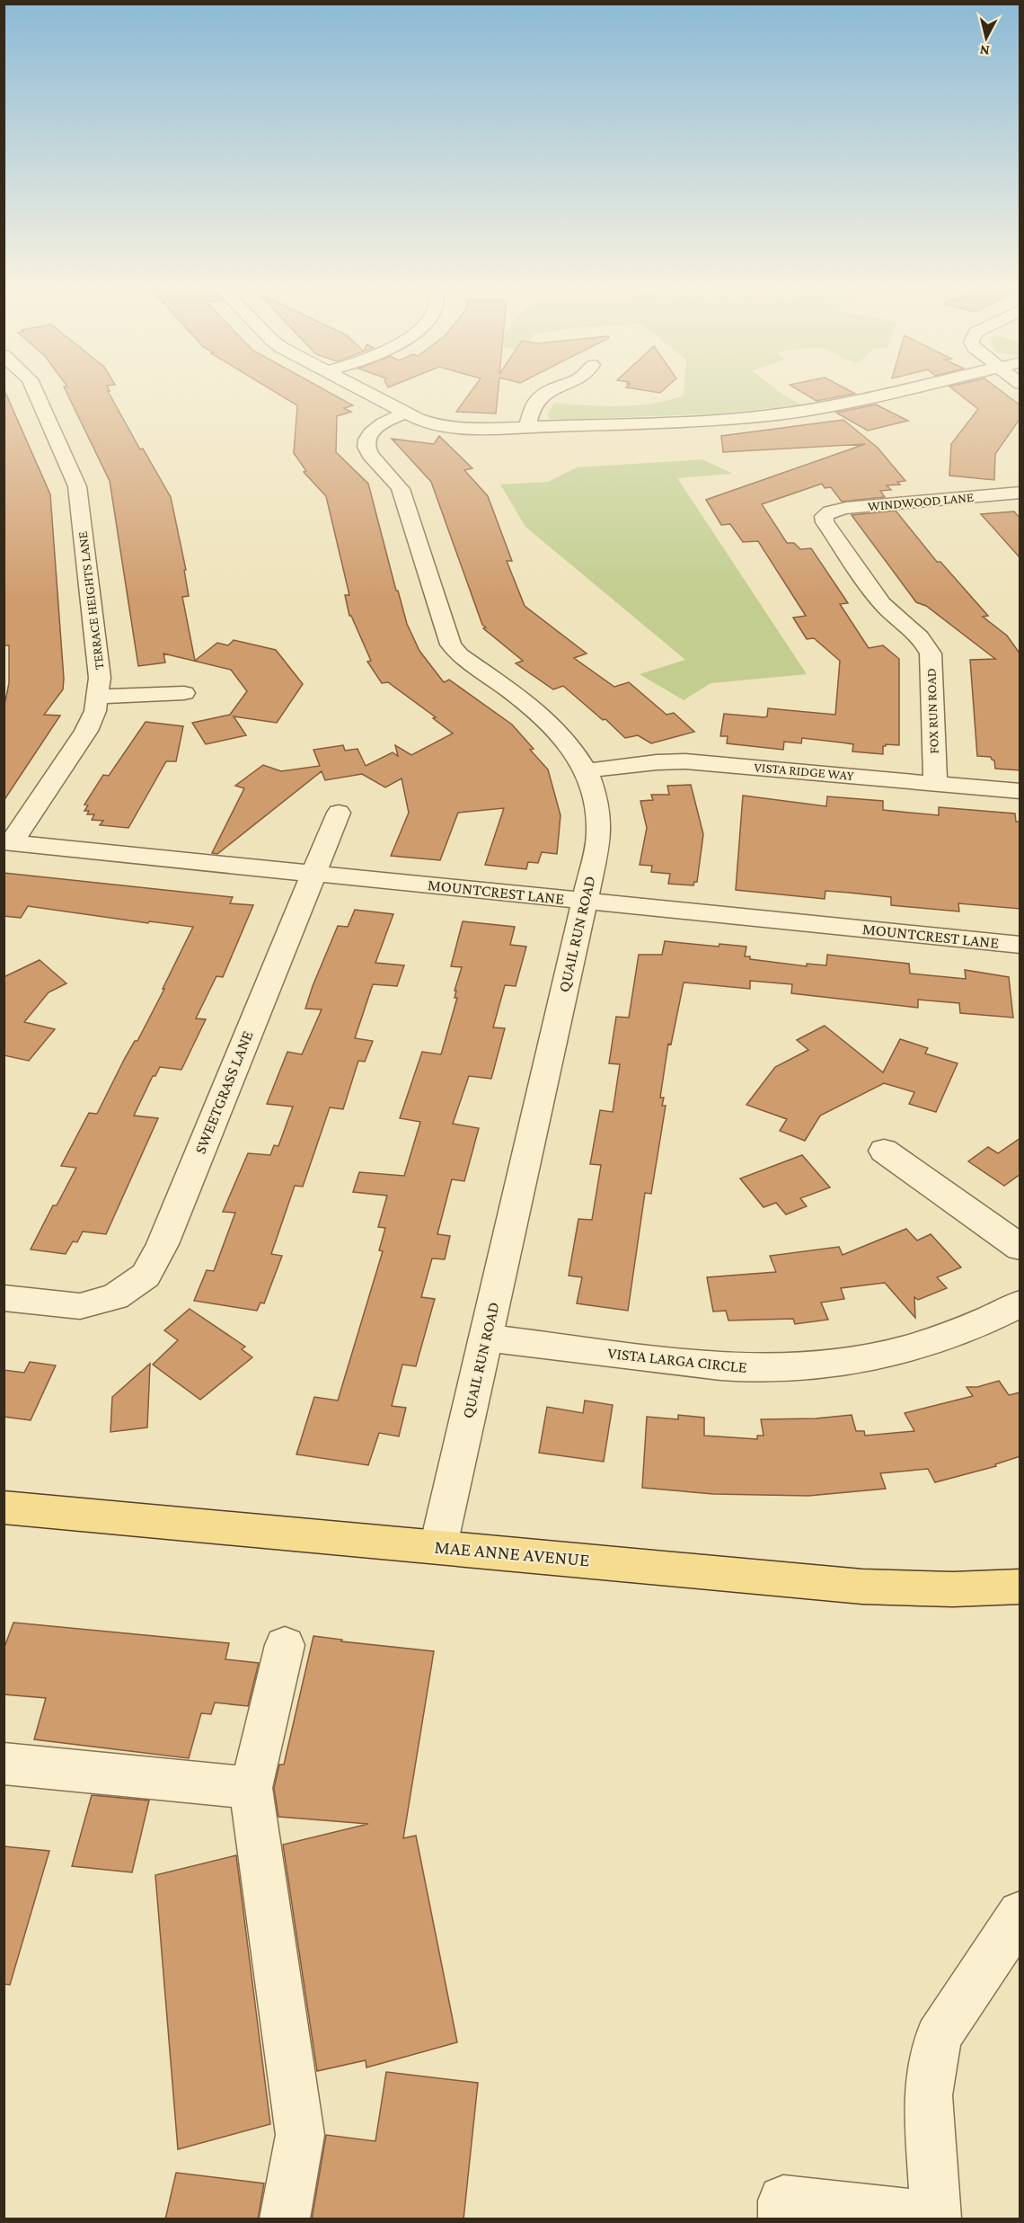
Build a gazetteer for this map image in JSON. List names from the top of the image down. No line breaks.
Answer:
{"streets":{"main road":["MAE ANNE AVENUE"],"street":["WINDWOOD LANE","TERRACE HEIGHTS LANE","FOX RUN ROAD","VISTA RIDGE WAY","MOUNTCREST LANE","QUAIL RUN ROAD","SWEETGRASS LANE","VISTA LARGA CIRCLE"]},"crossings":[["WINDWOOD LANE","FOX RUN ROAD"],["TERRACE HEIGHTS LANE","MOUNTCREST LANE"],["FOX RUN ROAD","VISTA RIDGE WAY"],["VISTA RIDGE WAY","QUAIL RUN ROAD"],["MOUNTCREST LANE","QUAIL RUN ROAD"],["MOUNTCREST LANE","SWEETGRASS LANE"],["QUAIL RUN ROAD","VISTA LARGA CIRCLE"],["QUAIL RUN ROAD","MAE ANNE AVENUE"]],"north":"bottom"}
